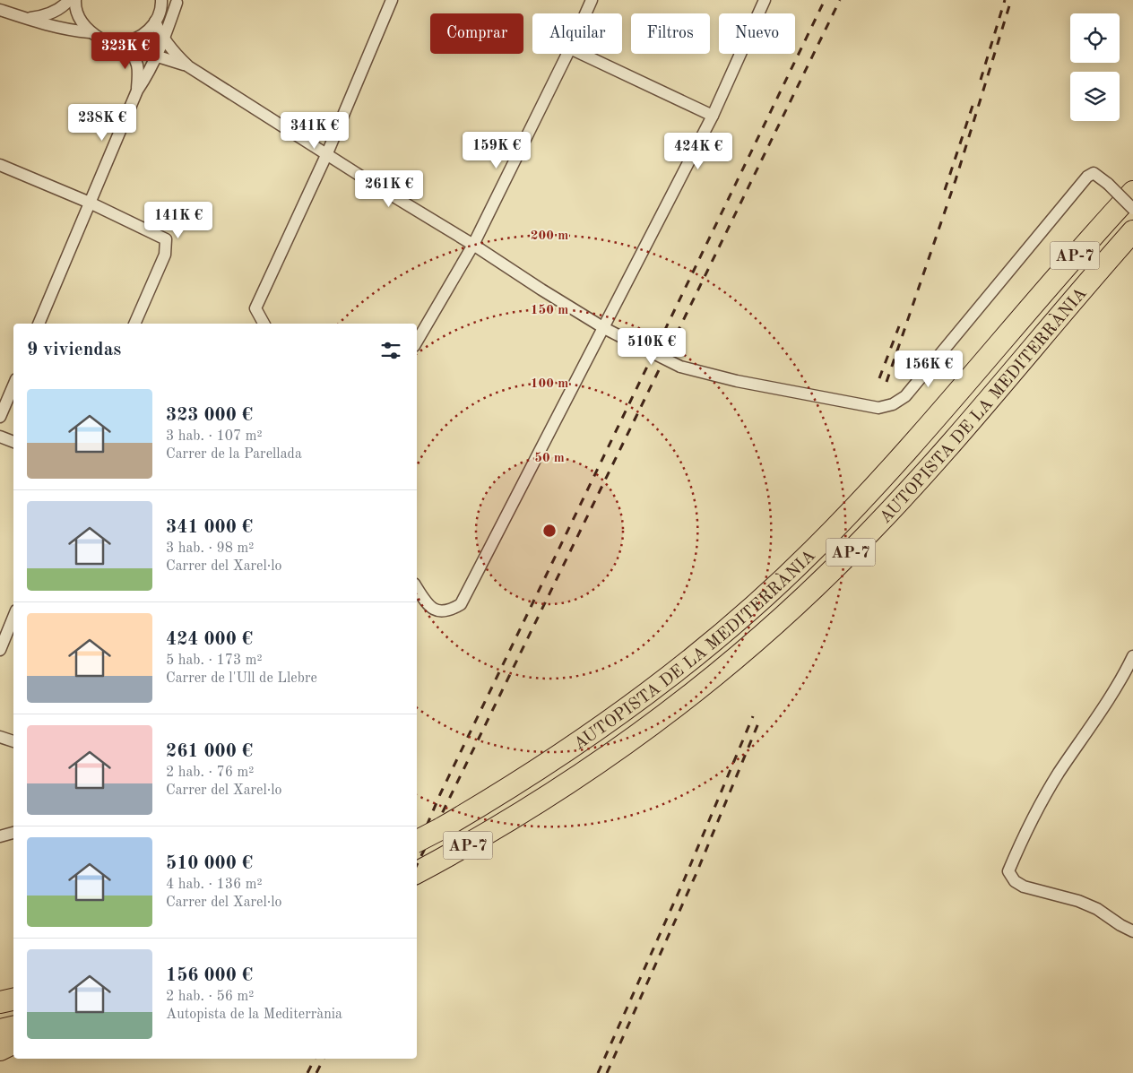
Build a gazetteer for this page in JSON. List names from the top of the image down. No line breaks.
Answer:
{"streets":{"highway":["AP-7","AUTOPISTA DE LA MEDITERRÀNIA"]},"page":{"chip":["Comprar","Alquilar","Filtros","Nuevo"],"price":["323K €","238K €","341K €","159K €","424K €","261K €","141K €","510K €","156K €"],"heading":"9 viviendas","list":[{"name":"323 000 €","note":"3 hab. · 107 m² · Carrer de la Parellada"},{"name":"341 000 €","note":"3 hab. · 98 m² · Carrer del Xarel·lo"},{"name":"424 000 €","note":"5 hab. · 173 m² · Carrer de l'Ull de Llebre"},{"name":"261 000 €","note":"2 hab. · 76 m² · Carrer del Xarel·lo"},{"name":"510 000 €","note":"4 hab. · 136 m² · Carrer del Xarel·lo"},{"name":"156 000 €","note":"2 hab. · 56 m² · Autopista de la Mediterrània"}]},"rings":["200 m","150 m","100 m","50 m"]}
